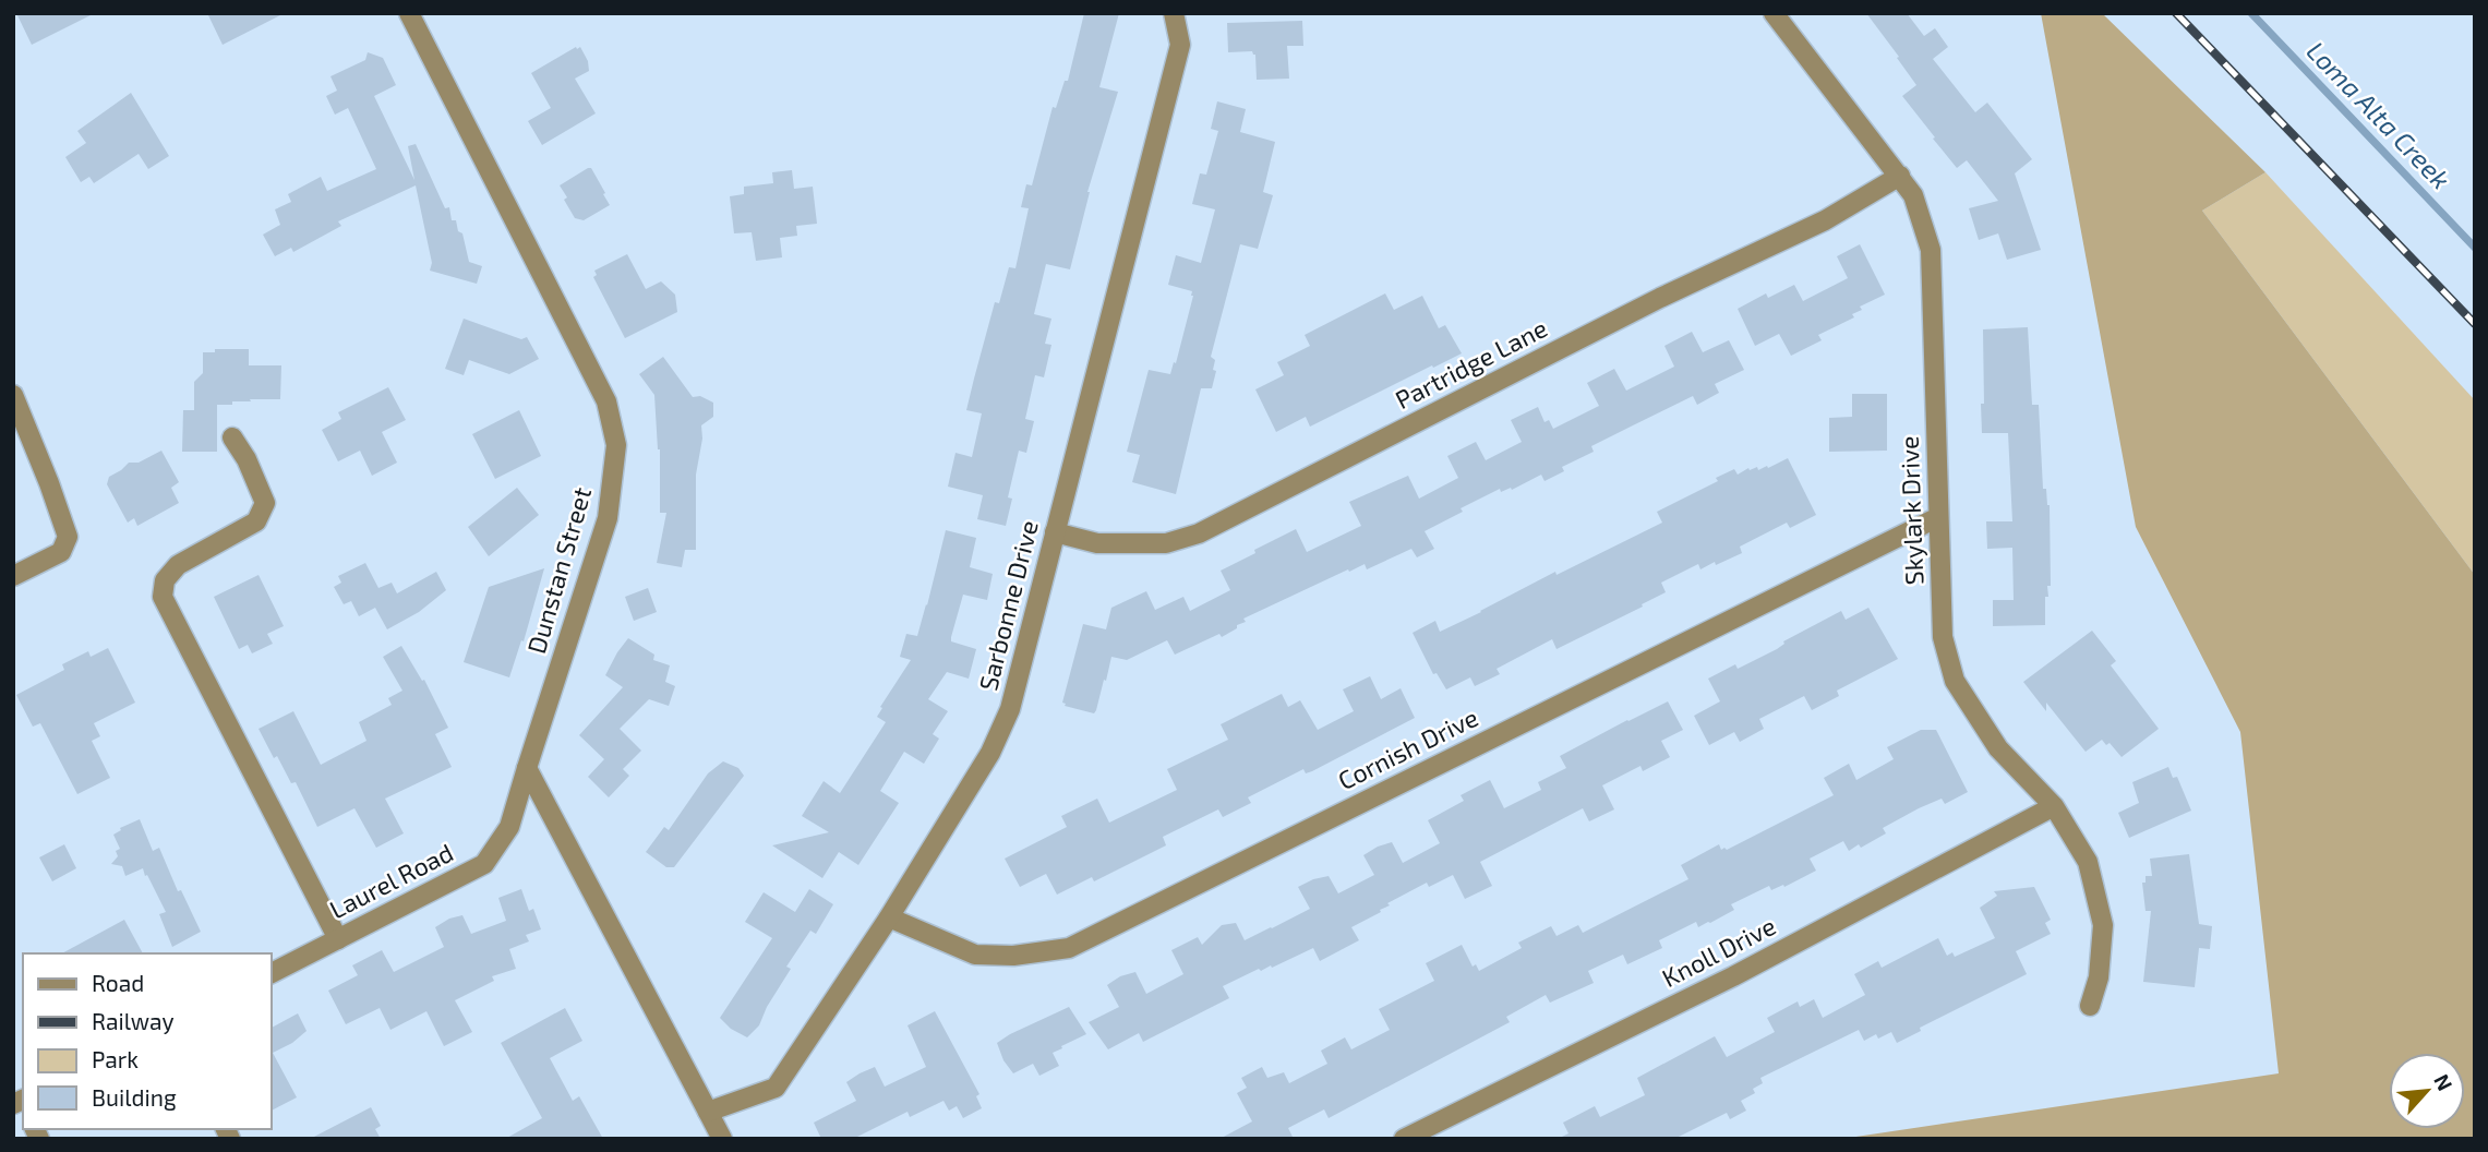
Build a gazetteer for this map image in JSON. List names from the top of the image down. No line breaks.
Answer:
{"streets":{"street":["Partridge Lane","Skylark Drive","Dunstan Street","Sarbonne Drive","Cornish Drive","Laurel Road","Knoll Drive"]},"crossings":[["Partridge Lane","Skylark Drive"],["Partridge Lane","Sarbonne Drive"],["Skylark Drive","Cornish Drive"],["Skylark Drive","Knoll Drive"],["Dunstan Street","Laurel Road"],["Sarbonne Drive","Cornish Drive"]],"water":["Loma Alta Creek"],"legend":["Road","Railway","Park","Building"],"north":"top right"}
